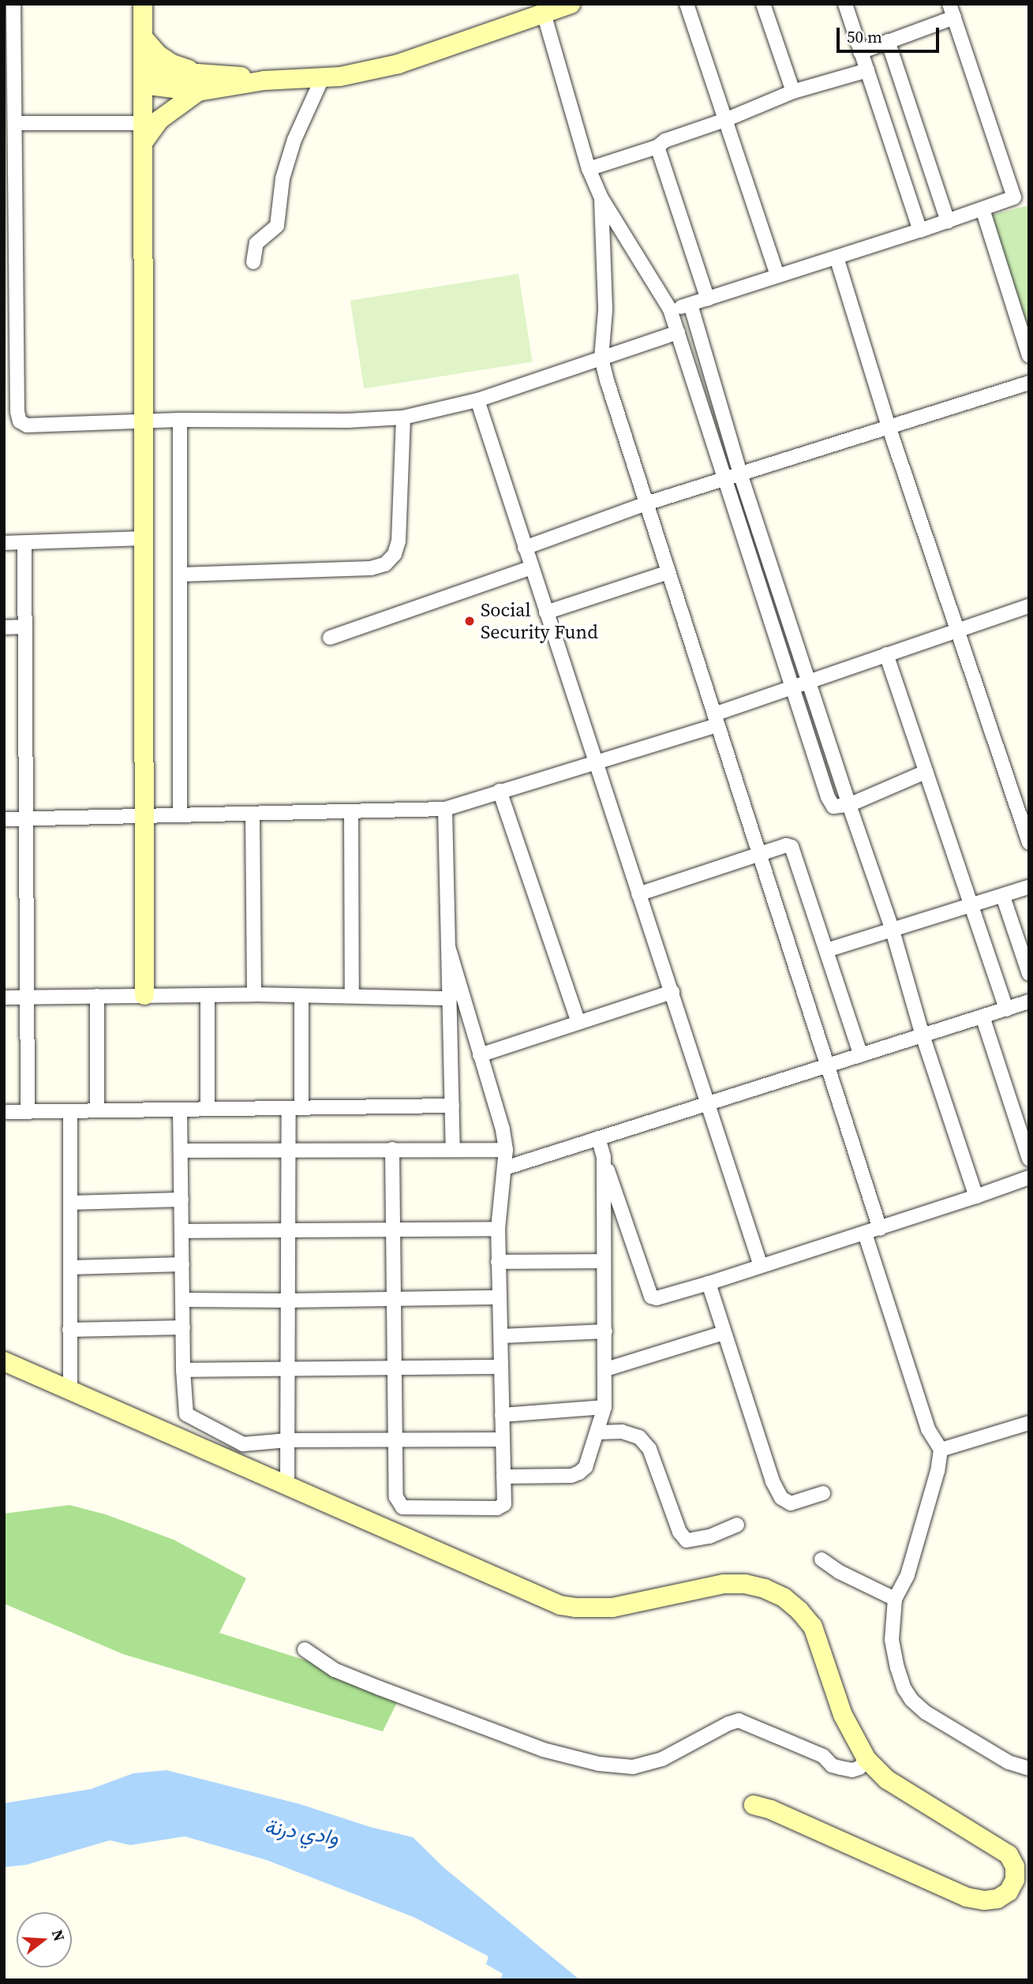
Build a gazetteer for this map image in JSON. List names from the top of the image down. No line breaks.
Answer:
{"water":["وادي درنة"],"places":["Social Security Fund"],"scale_bar":"50 m","north":"right"}
